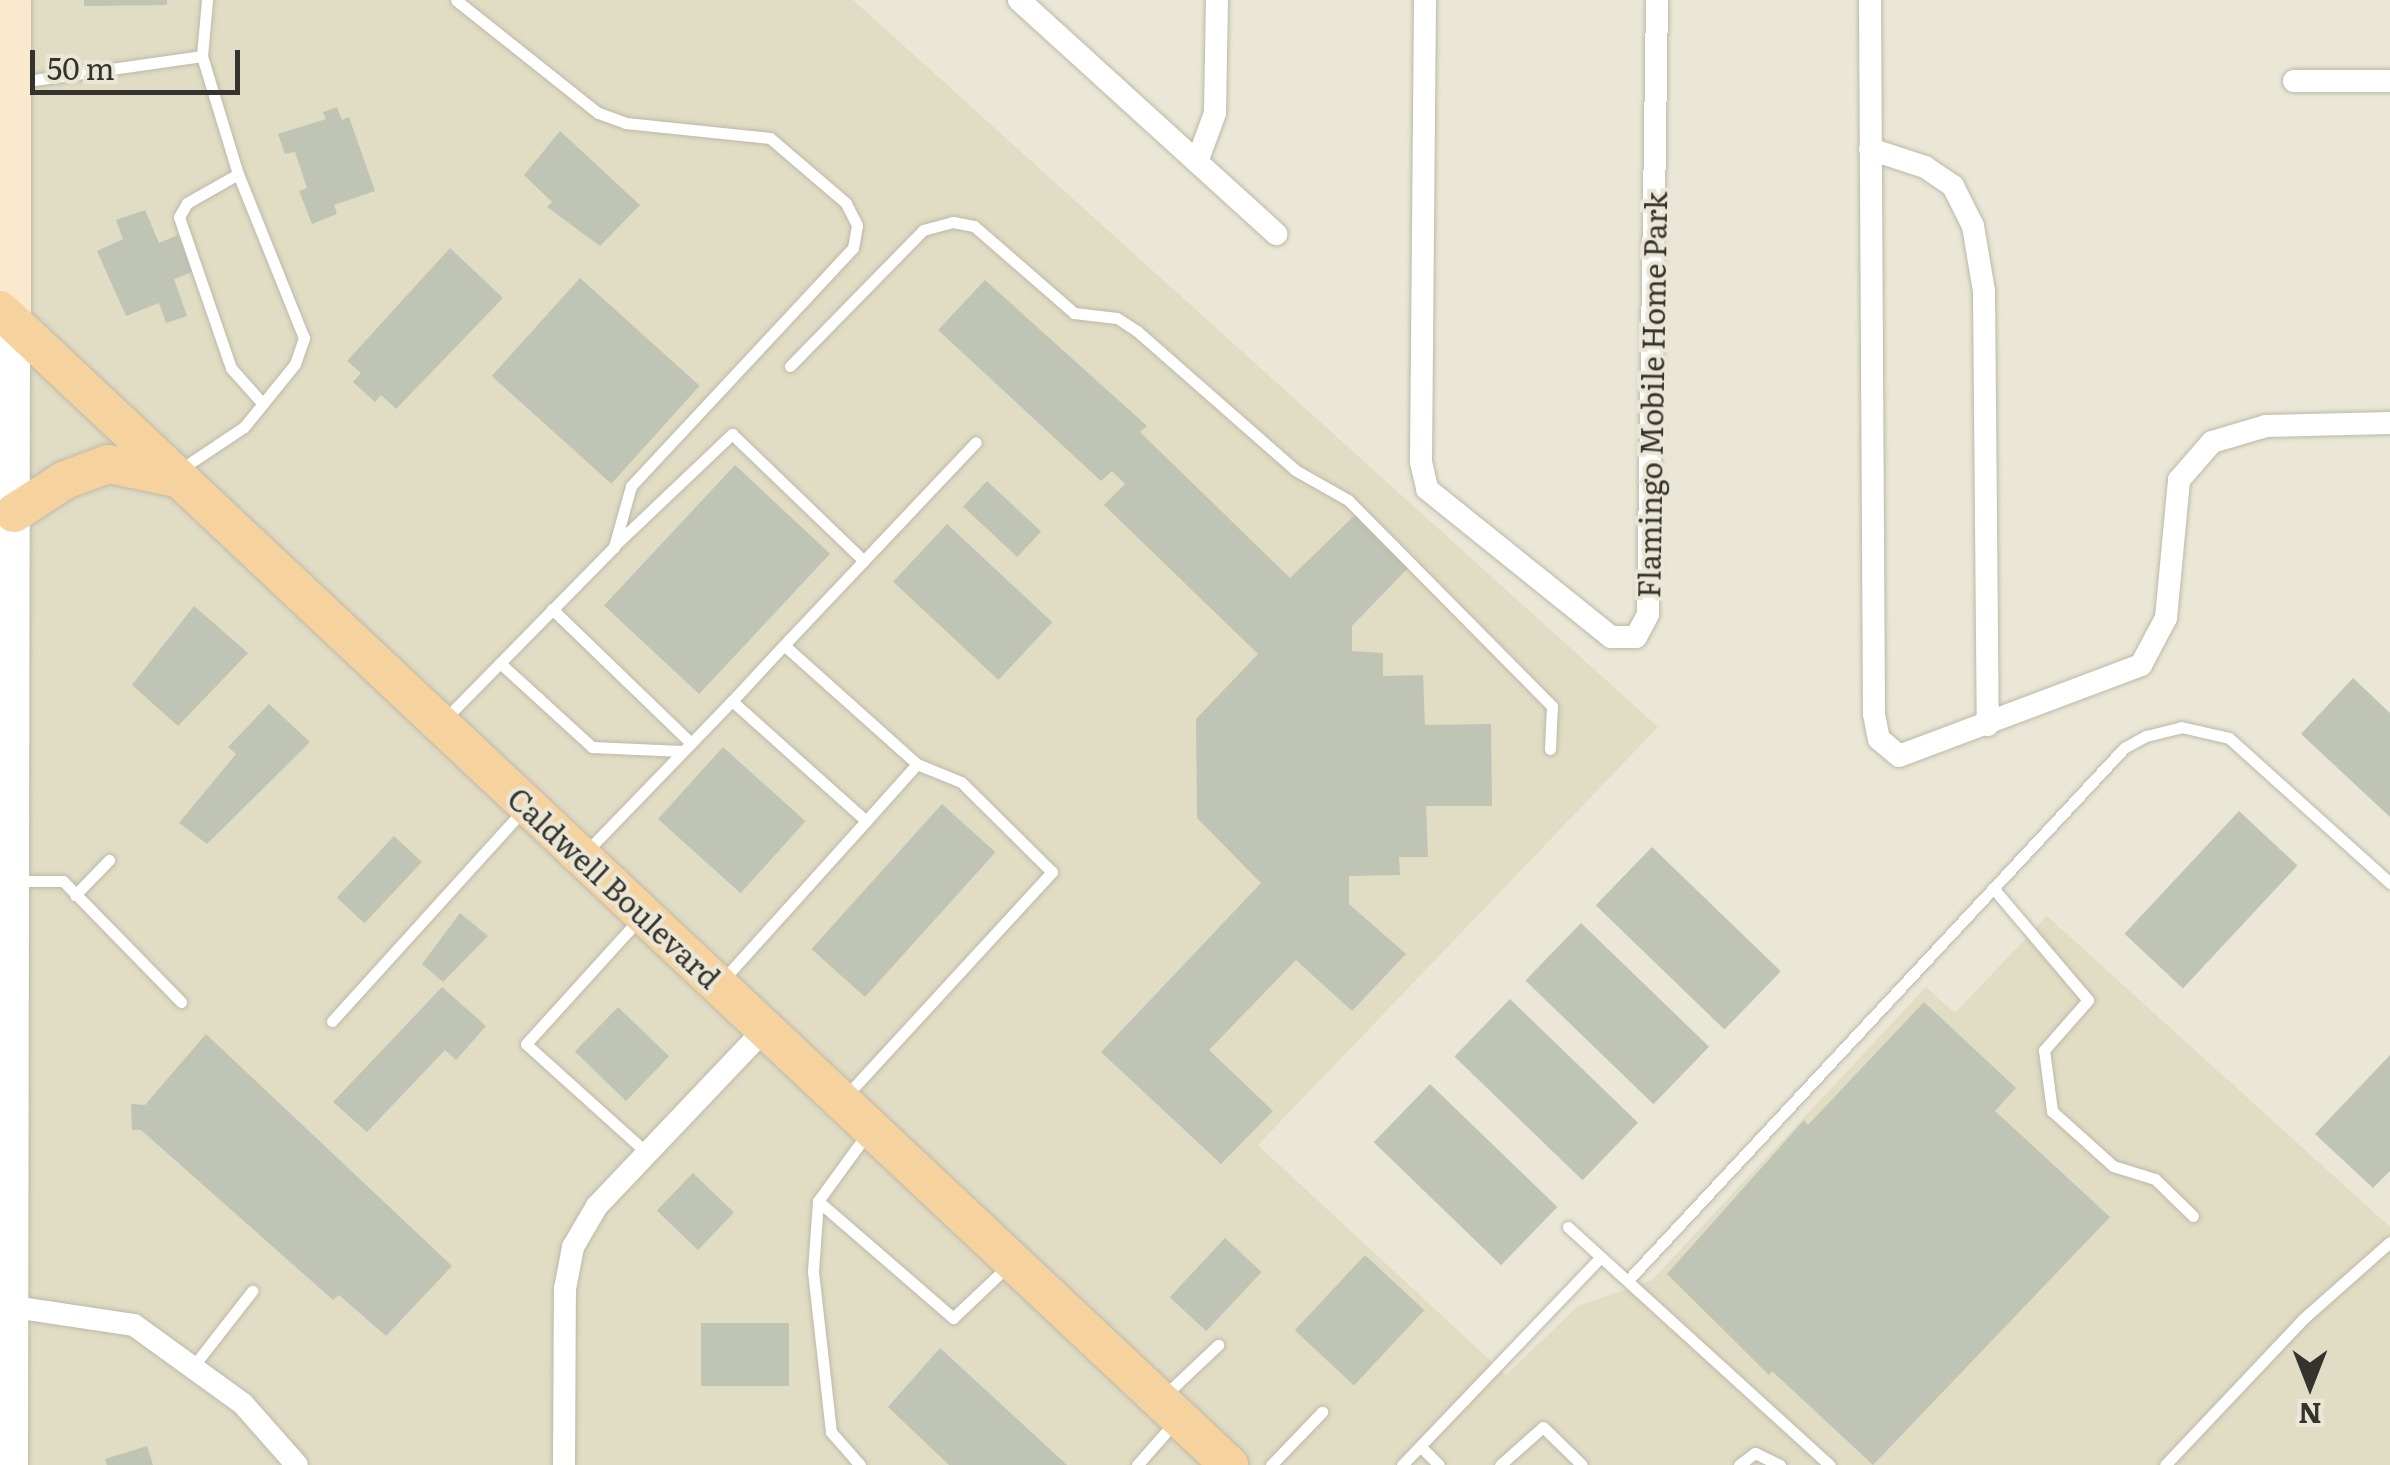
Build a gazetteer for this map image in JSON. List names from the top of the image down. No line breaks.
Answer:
{"streets":{"main road":["Caldwell Boulevard"],"street":["Flamingo Mobile Home Park"]},"scale_bar":"50 m","north":"bottom"}
